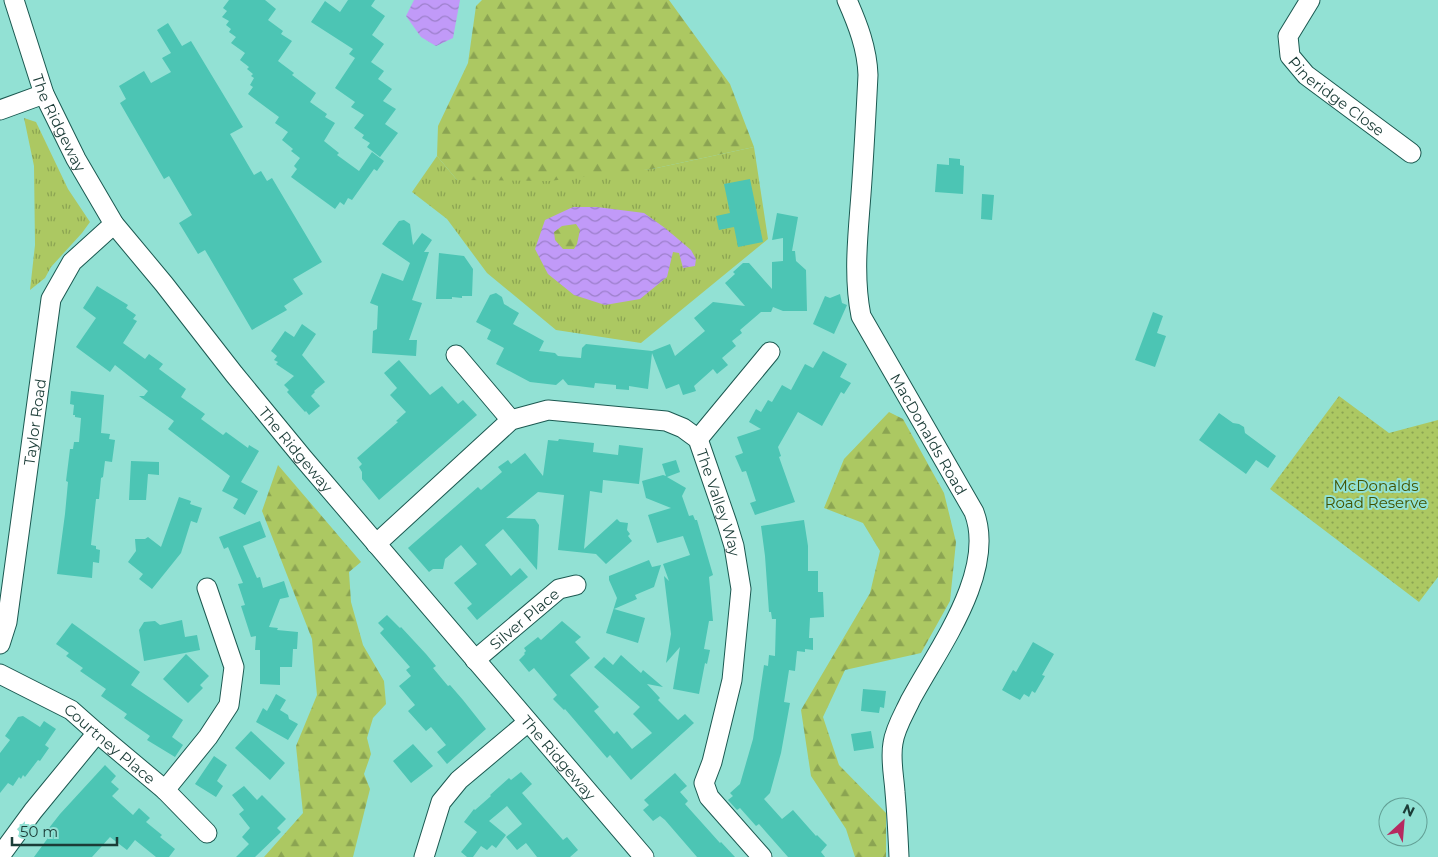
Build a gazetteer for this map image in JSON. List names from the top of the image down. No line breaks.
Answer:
{"streets":{"street":["Pineridge Close","The Ridgeway","Taylor Road","MacDonalds Road","The Valley Way","Silver Place","Courtney Place"]},"crossings":[["The Ridgeway","Taylor Road"],["The Ridgeway","The Valley Way"],["The Ridgeway","Silver Place"]],"parks":["McDonalds Road Reserve"],"scale_bar":"50 m","north":"top right"}
